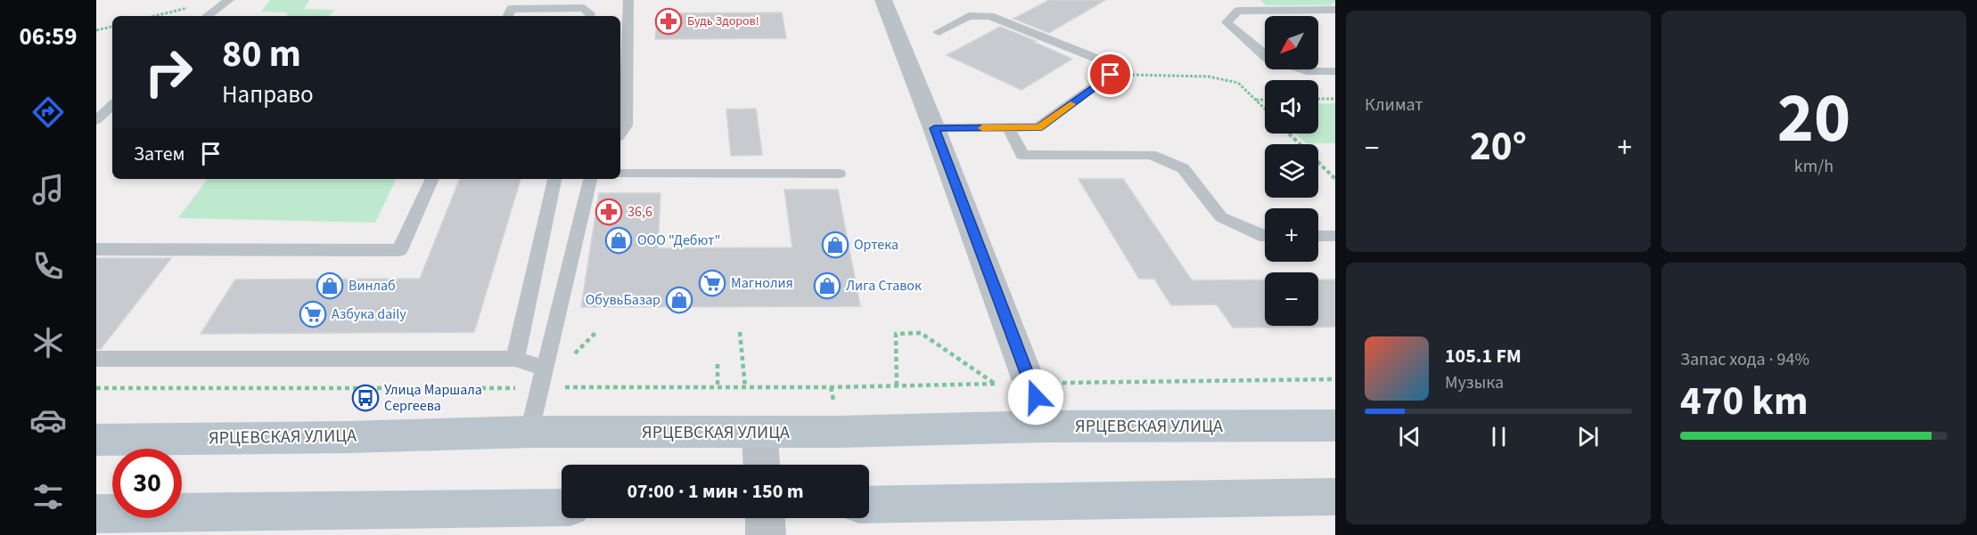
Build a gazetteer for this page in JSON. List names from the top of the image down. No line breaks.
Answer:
{"streets":{"main road":["ЯРЦЕВСКАЯ УЛИЦА"]},"places":{"pharmacy":["Будь Здоров!","36,6"],"shop":["ООО \"Дебют\"","Ортека","Винлаб","Лига Ставок","ОбувьБазар"],"supermarket":["Магнолия","Азбука daily"],"bus stop":["Улица Маршала Сергеева"]},"north":"bottom left","page":{"tabs":"06:59","tile":["Климат",["20","km/h"],["Запас хода · 94%","470 km"]],"map_buttons":["+","−"],"turn":["80 m","Направо"],"heat":["−","20°","+"],"then":"Затем","song":["105.1 FM","Музыка"],"limit":"30","trip":"07:00 · 1 мин · 150 m"}}
